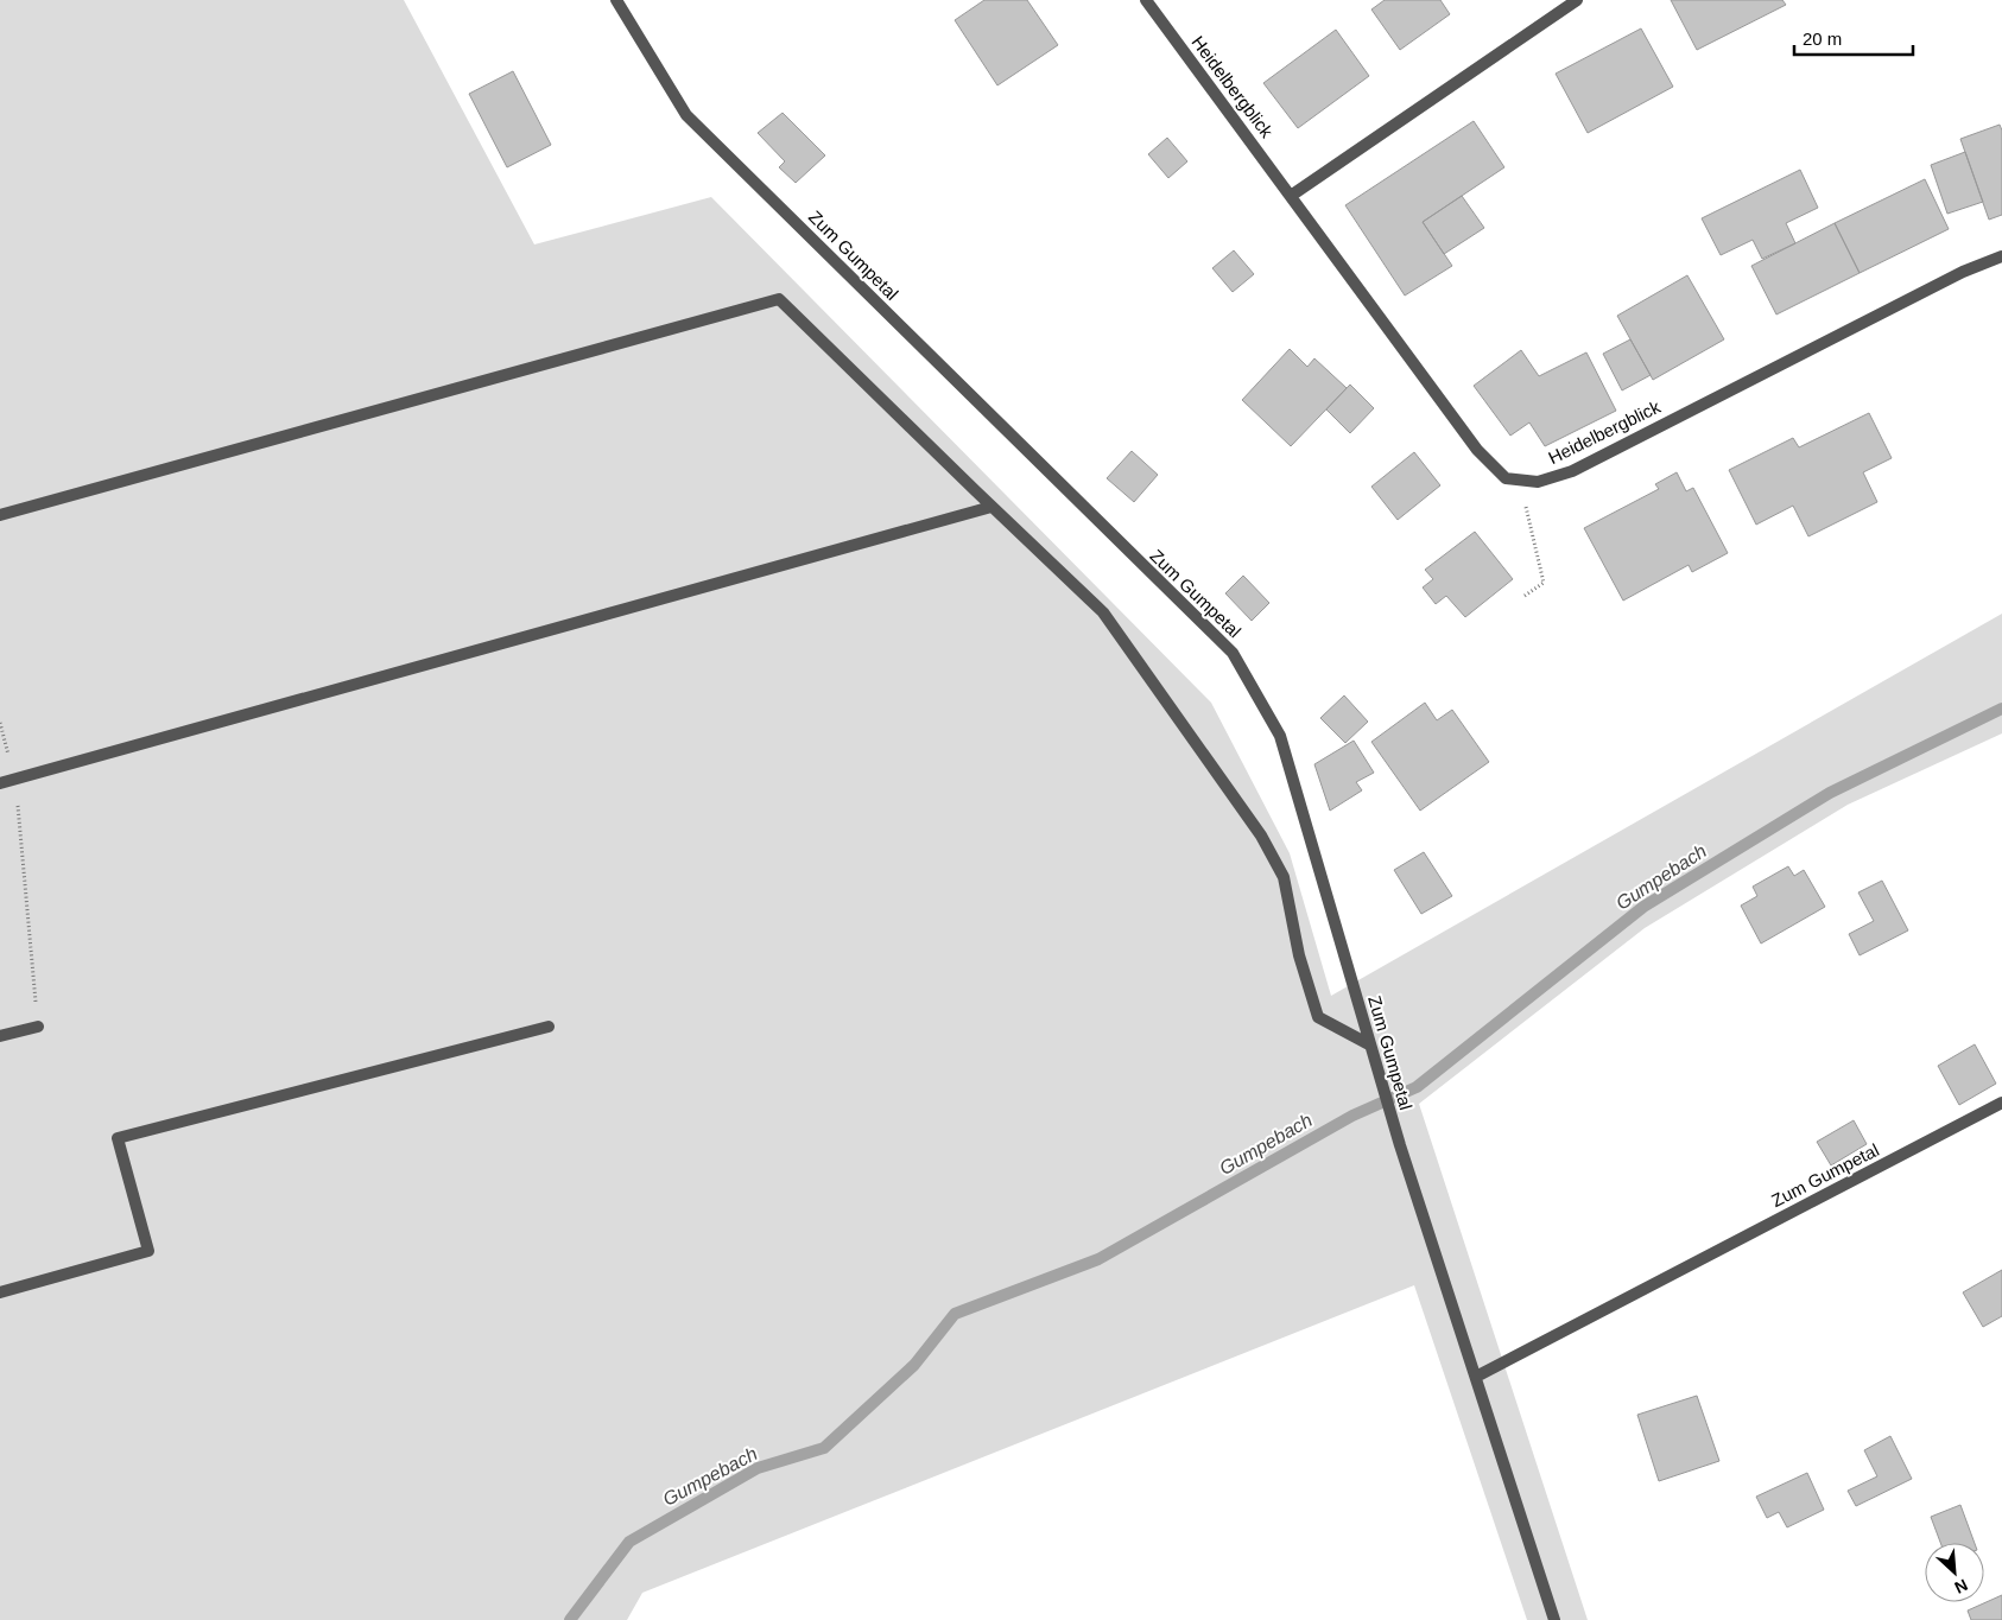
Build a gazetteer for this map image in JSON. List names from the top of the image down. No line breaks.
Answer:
{"streets":{"street":["Heidelbergblick","Zum Gumpetal"]},"water":["Gumpebach"],"scale_bar":"20 m","north":"bottom right"}
